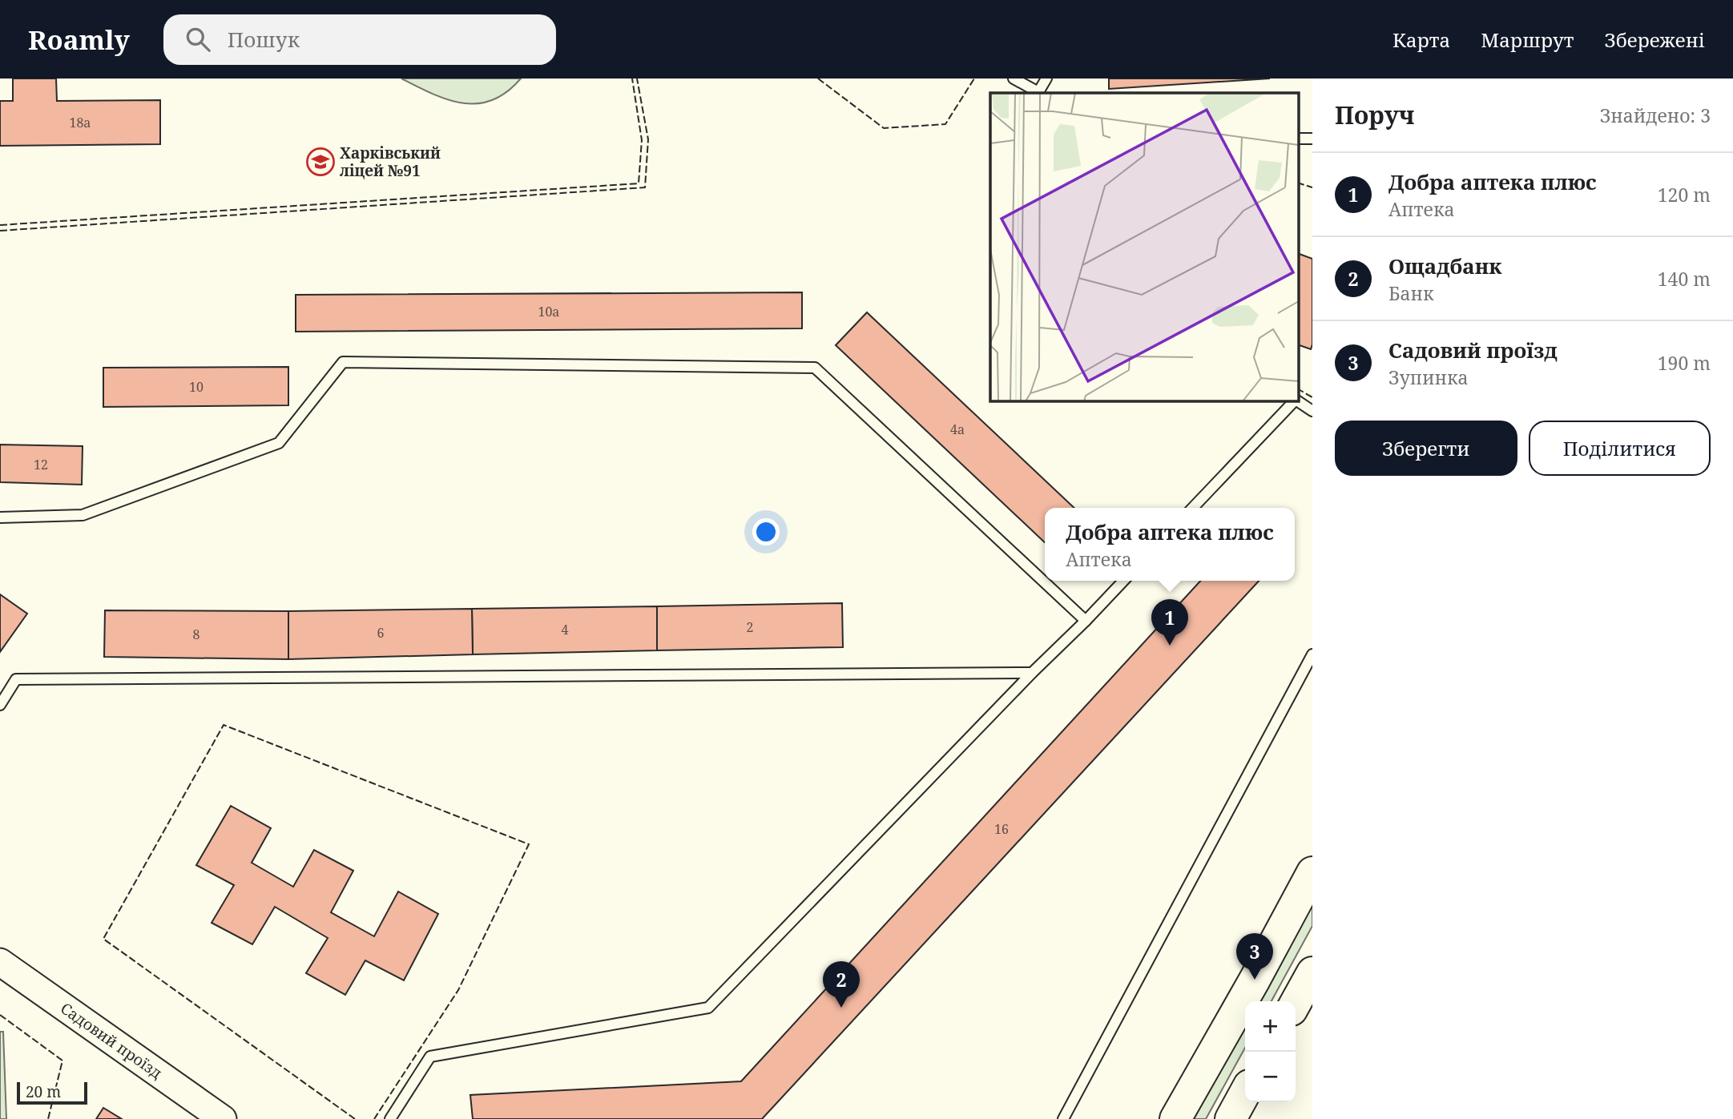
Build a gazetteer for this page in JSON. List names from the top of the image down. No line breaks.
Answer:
{"streets":{"street":["Садовий проїзд"]},"places":{"school or university":["Харківський ліцей №91"]},"house_numbers":["18а","10а","10","4а","12","2","4","6","8","16"],"scale_bar":"20 m","page":{"header":"Roamly","search":"Пошук","nav":["Карта","Маршрут","Збережені"],"heading":["Поруч","Знайдено: 3"],"list":[{"mark":"1","name":"Добра аптека плюс","note":"Аптека","value":"120 m"},{"mark":"2","name":"Ощадбанк","note":"Банк","value":"140 m"},{"mark":"3","name":"Садовий проїзд","note":"Зупинка","value":"190 m"}],"buttons":["Зберегти","Поділитися"],"popup":["Добра аптека плюс","Аптека"],"pins":["1","3","2"],"map_buttons":["+","−"],"scale":"20 m"}}
